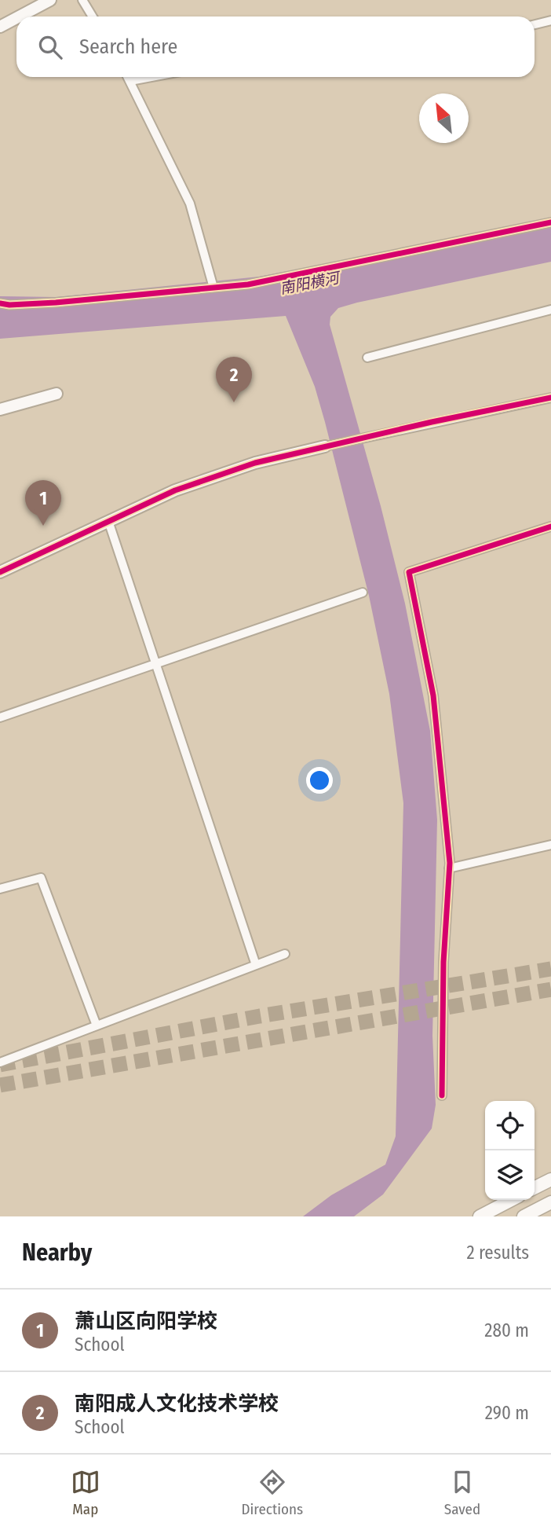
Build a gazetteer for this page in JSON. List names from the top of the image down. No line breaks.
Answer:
{"water":["南阳横河"],"north":"top left","page":{"search":"Search here","pins":["2","1"],"heading":["Nearby","2 results"],"list":[{"mark":"1","name":"萧山区向阳学校","note":"School","value":"280 m"},{"mark":"2","name":"南阳成人文化技术学校","note":"School","value":"290 m"}],"nav":["Map","Directions","Saved"]}}
